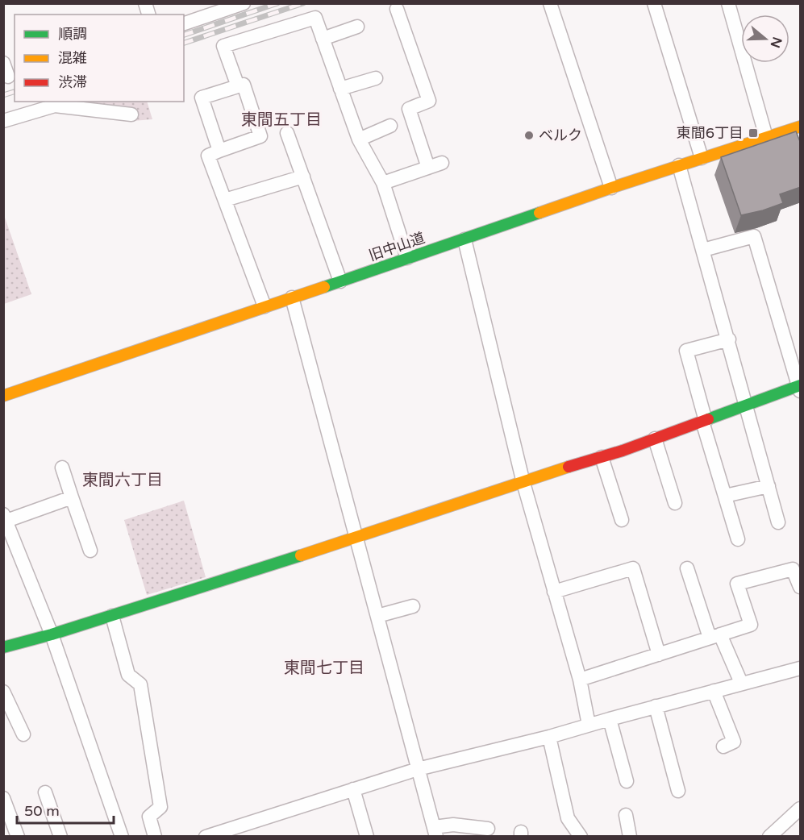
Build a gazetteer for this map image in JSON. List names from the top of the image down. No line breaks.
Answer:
{"streets":{"main road":["旧中山道"]},"districts":["東間五丁目","東間六丁目","東間七丁目"],"places":{"transit":["東間6丁目"],"other":["ベルク"]},"legend":["順調","混雑","渋滞"],"scale_bar":"50 m","north":"right"}
